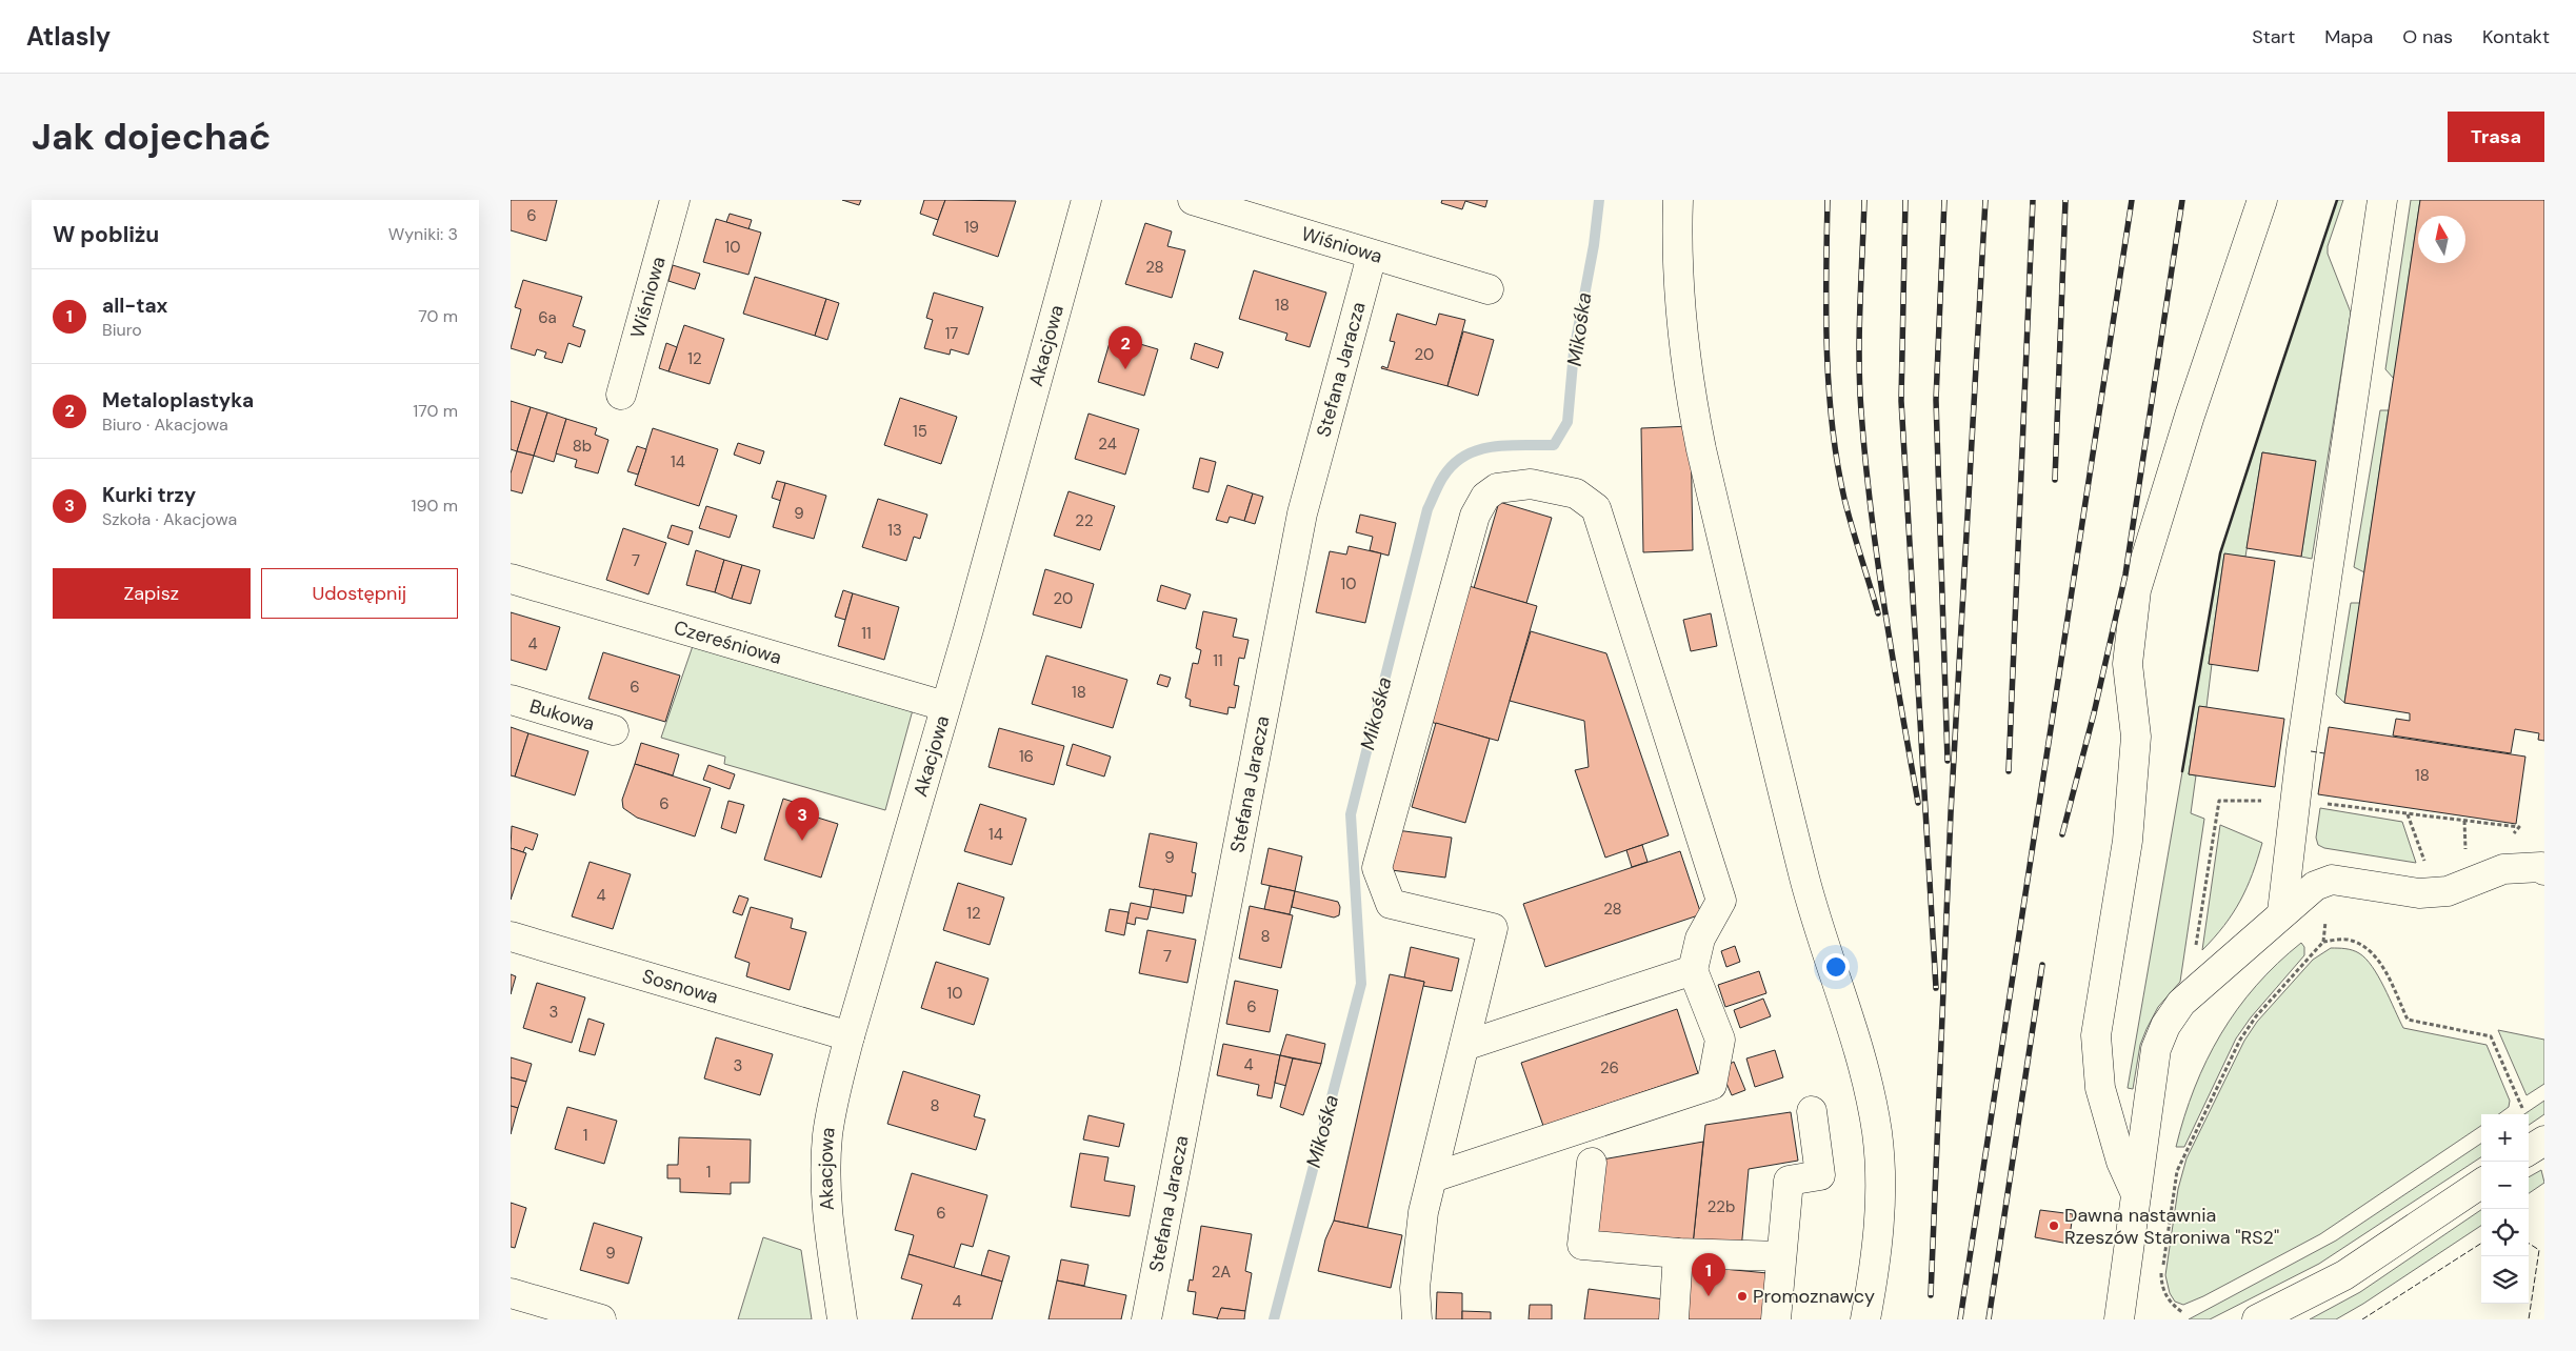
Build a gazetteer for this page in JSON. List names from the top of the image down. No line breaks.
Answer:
{"streets":{"street":["Wiśniowa","Akacjowa","Stefana Jaracza","Czereśniowa","Bukowa","Sosnowa"]},"crossings":[["Wiśniowa","Stefana Jaracza"],["Akacjowa","Czereśniowa"],["Akacjowa","Sosnowa"]],"water":["Mikośka"],"places":["Dawna nastawnia Rzeszów Staroniwa \"RS2\"","Promoznawcy"],"house_numbers":["6","19","10","28","18","6a","17","20","12","15","24","8b","14","9","22","13","7","10","20","11","4","11","6","18","16","18","6","14","9","4","28","12","8","7","10","6","3","4","3","26","8","1","1","22b","6","9","2A","4"],"north":"top","page":{"header":"Atlasly","nav":["Start","Mapa","O nas","Kontakt"],"buttons":["Trasa",["Zapisz","Udostępnij"]],"title":"Jak dojechać","heading":["W pobliżu","Wyniki: 3"],"list":[{"mark":"1","name":"all-tax","note":"Biuro","value":"70 m"},{"mark":"2","name":"Metaloplastyka","note":"Biuro · Akacjowa","value":"170 m"},{"mark":"3","name":"Kurki trzy","note":"Szkoła · Akacjowa","value":"190 m"}],"pins":["2","3","1"],"map_buttons":["+","−"]}}
